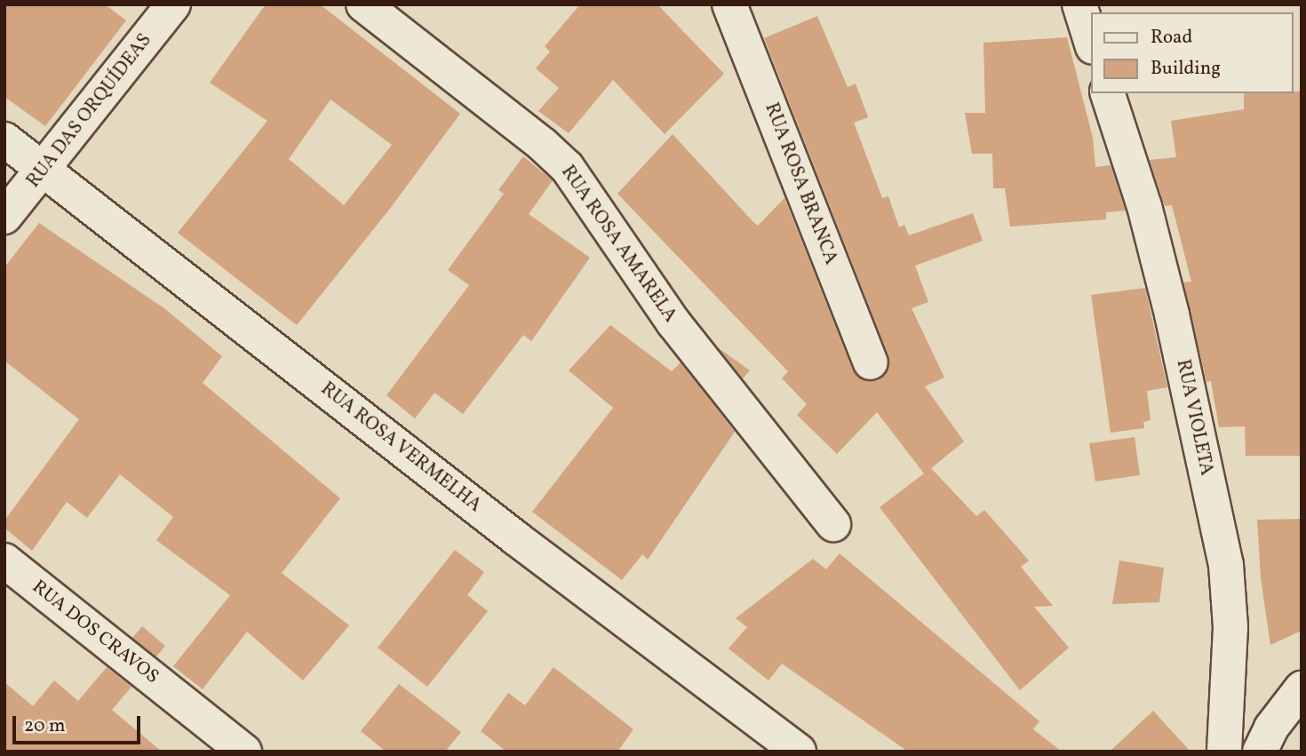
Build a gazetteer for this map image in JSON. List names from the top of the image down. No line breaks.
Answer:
{"streets":{"street":["RUA DAS ORQUÍDEAS","RUA ROSA BRANCA","RUA ROSA AMARELA","RUA VIOLETA","RUA ROSA VERMELHA","RUA DOS CRAVOS"]},"crossings":[["RUA DAS ORQUÍDEAS","RUA ROSA VERMELHA"]],"legend":["Road","Building"],"scale_bar":"20 m"}
